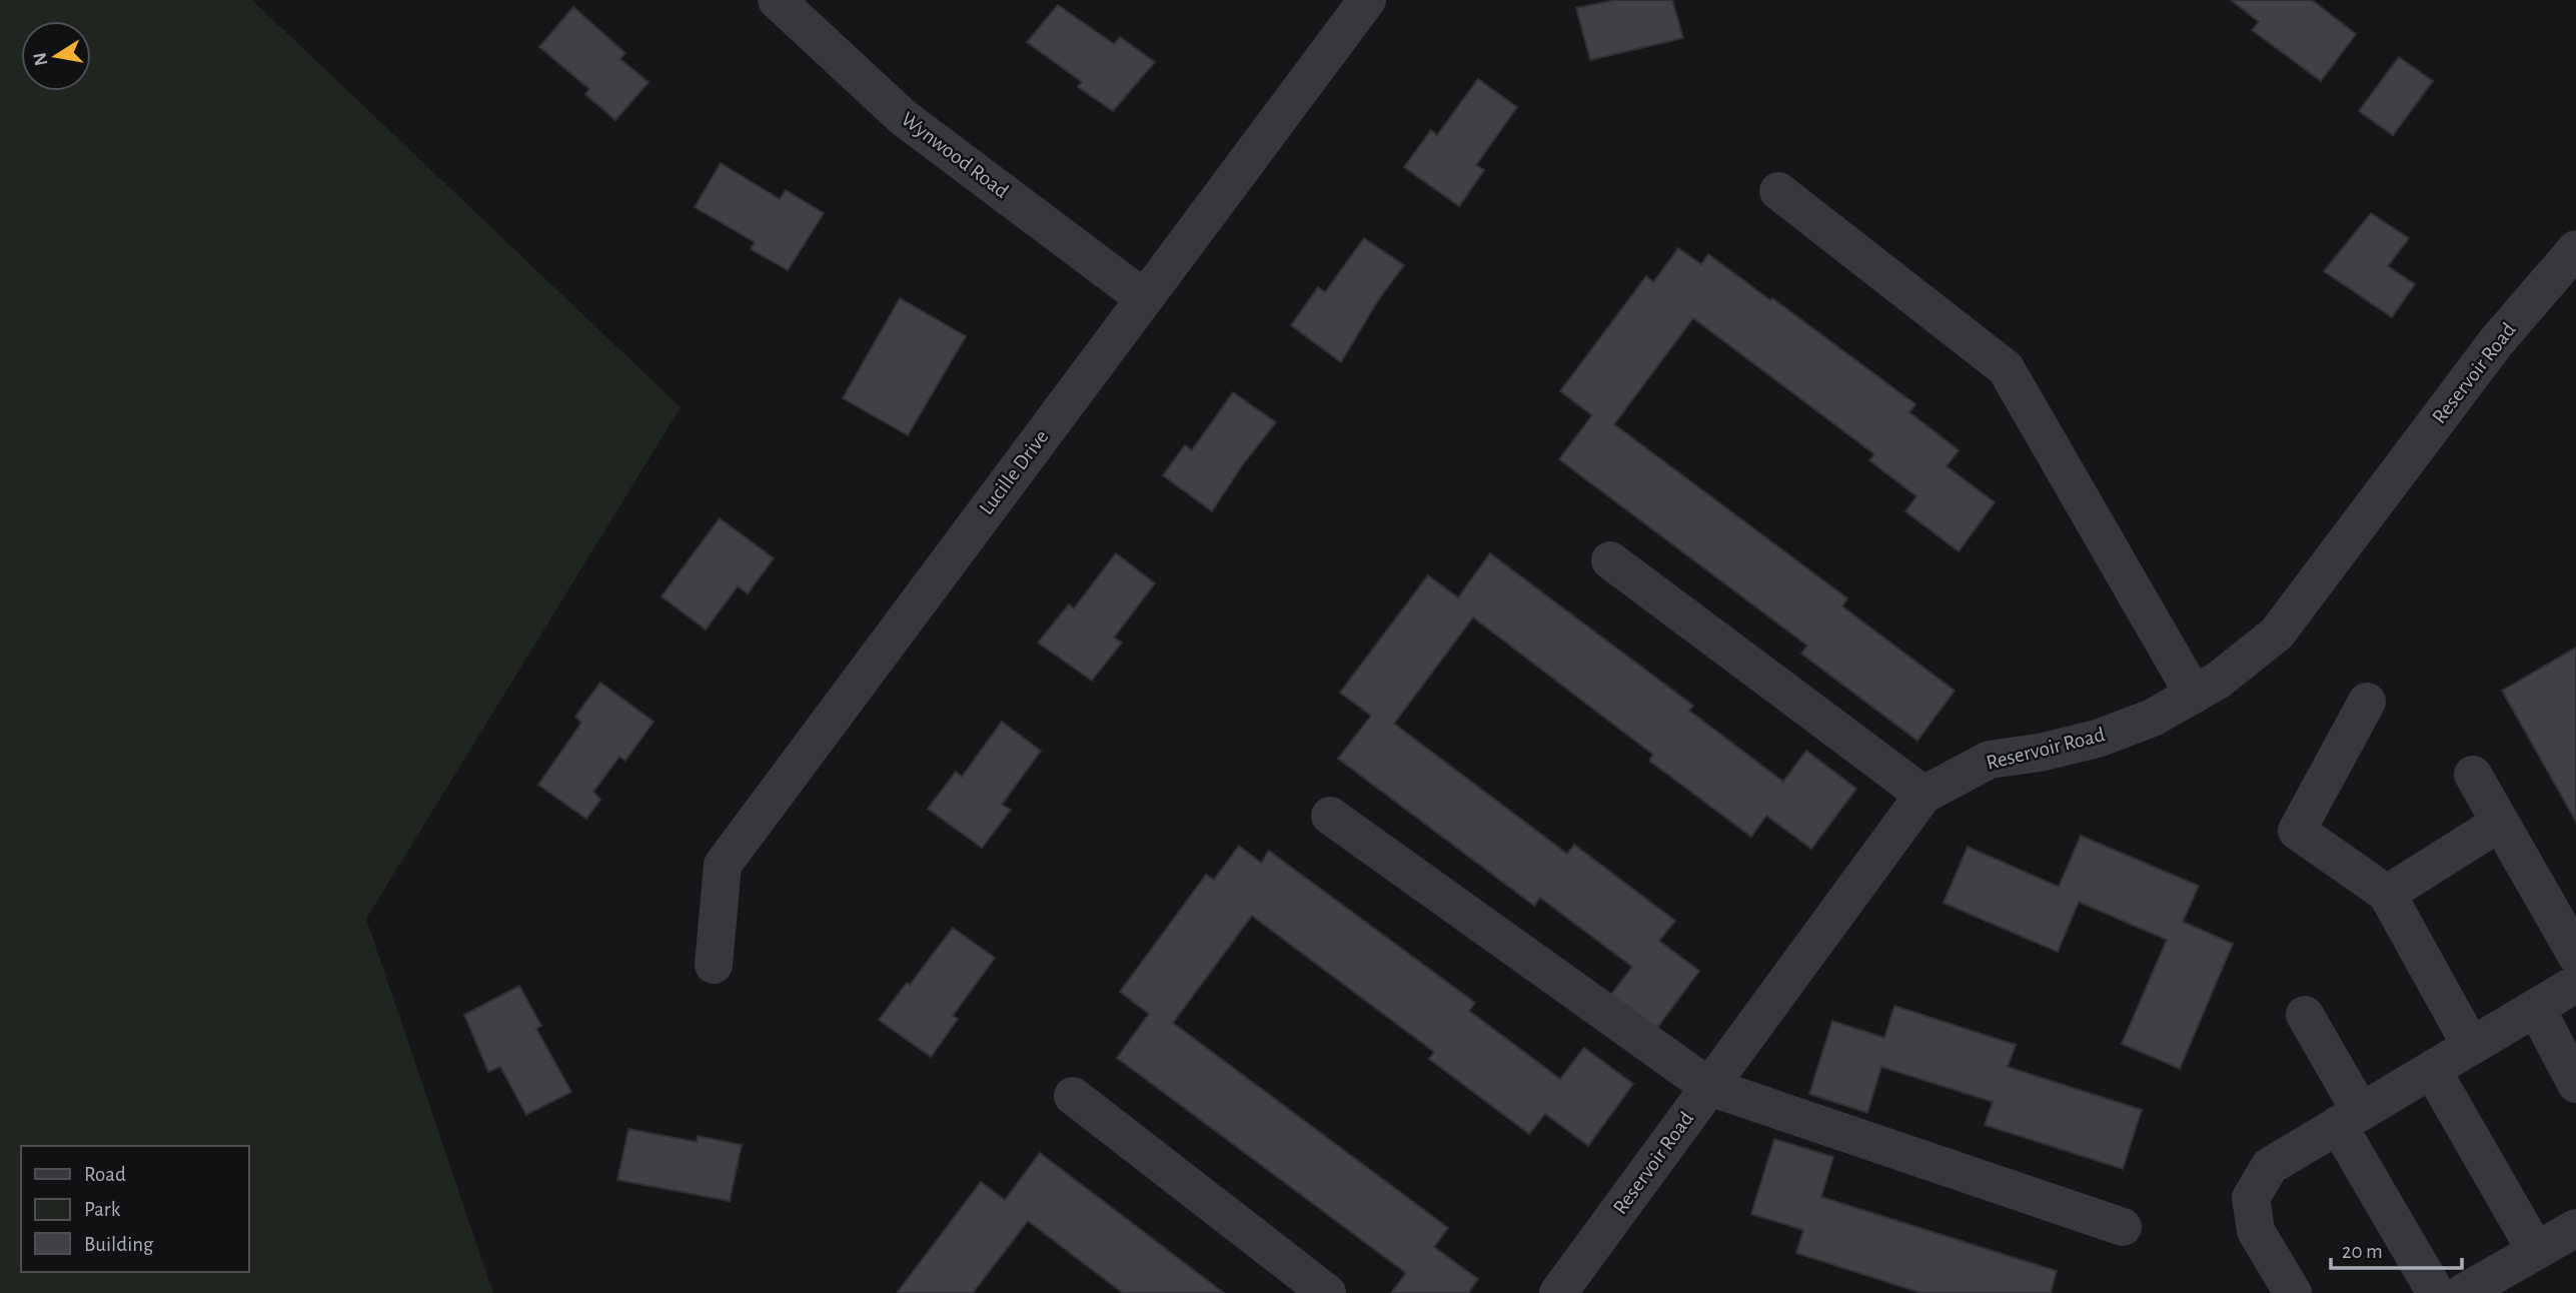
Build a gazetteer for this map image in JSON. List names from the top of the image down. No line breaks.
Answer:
{"streets":{"street":["Wynwood Road","Reservoir Road","Lucille Drive"]},"crossings":[["Wynwood Road","Lucille Drive"]],"legend":["Road","Park","Building"],"scale_bar":"20 m","north":"left"}
